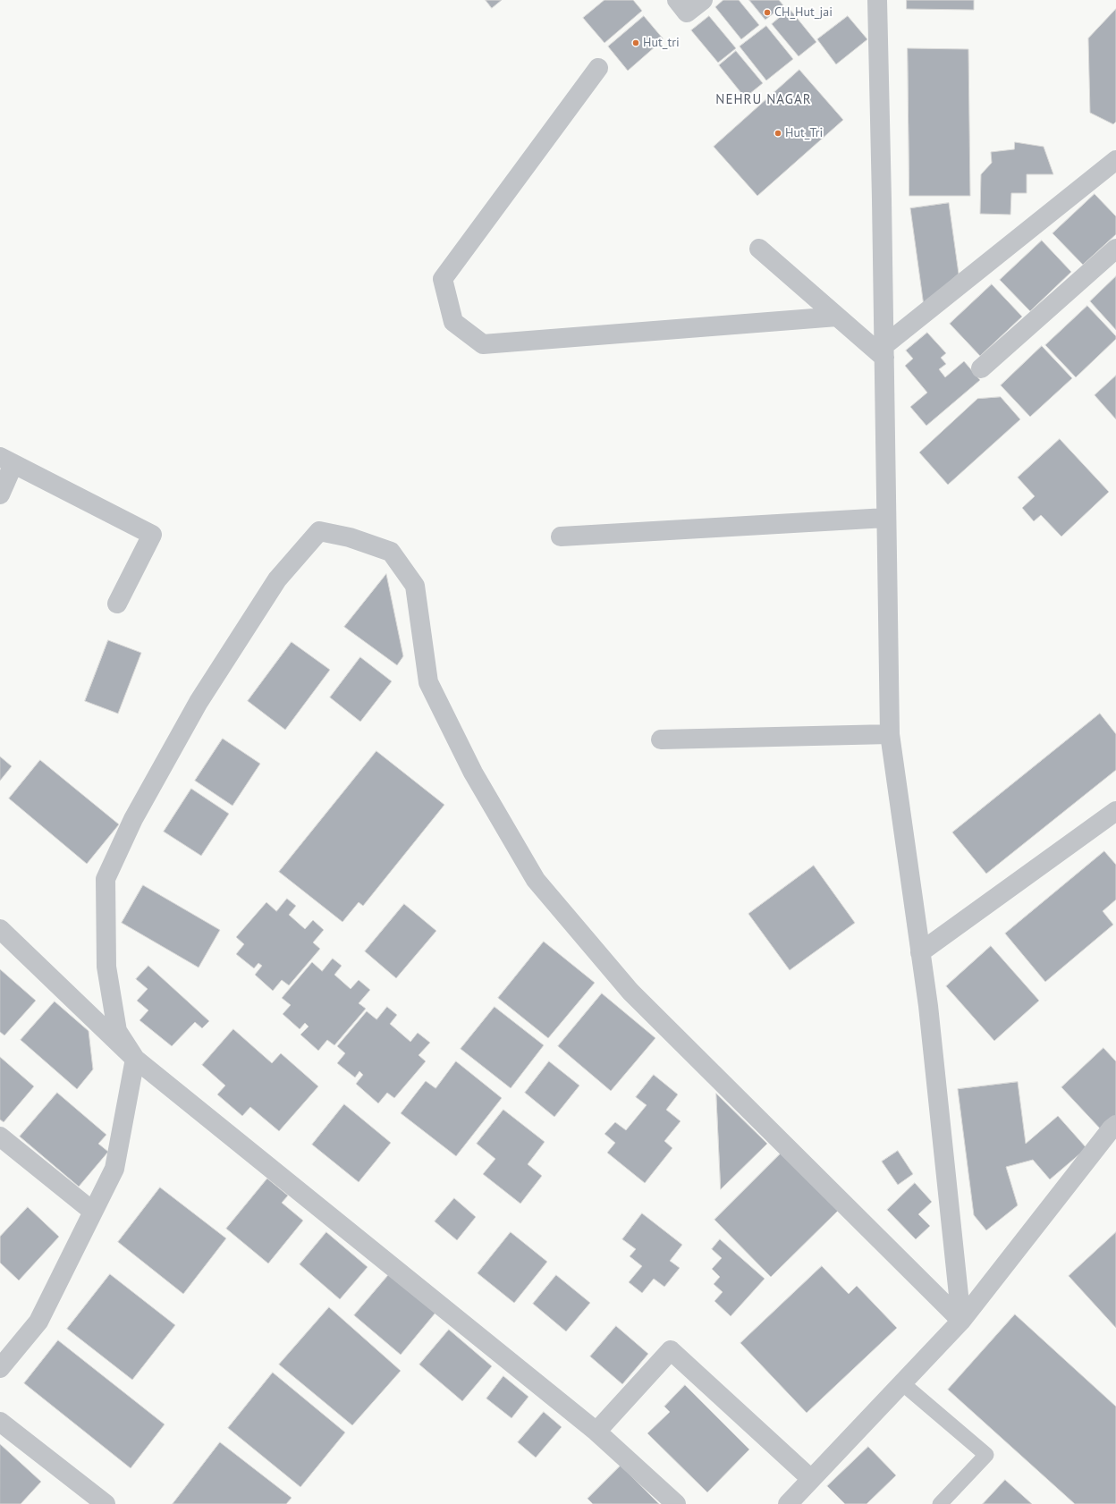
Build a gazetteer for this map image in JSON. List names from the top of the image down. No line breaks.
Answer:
{"districts":["NEHRU NAGAR"],"places":["CH_Hut_jai","Hut_tri","Hut_Tri"]}
